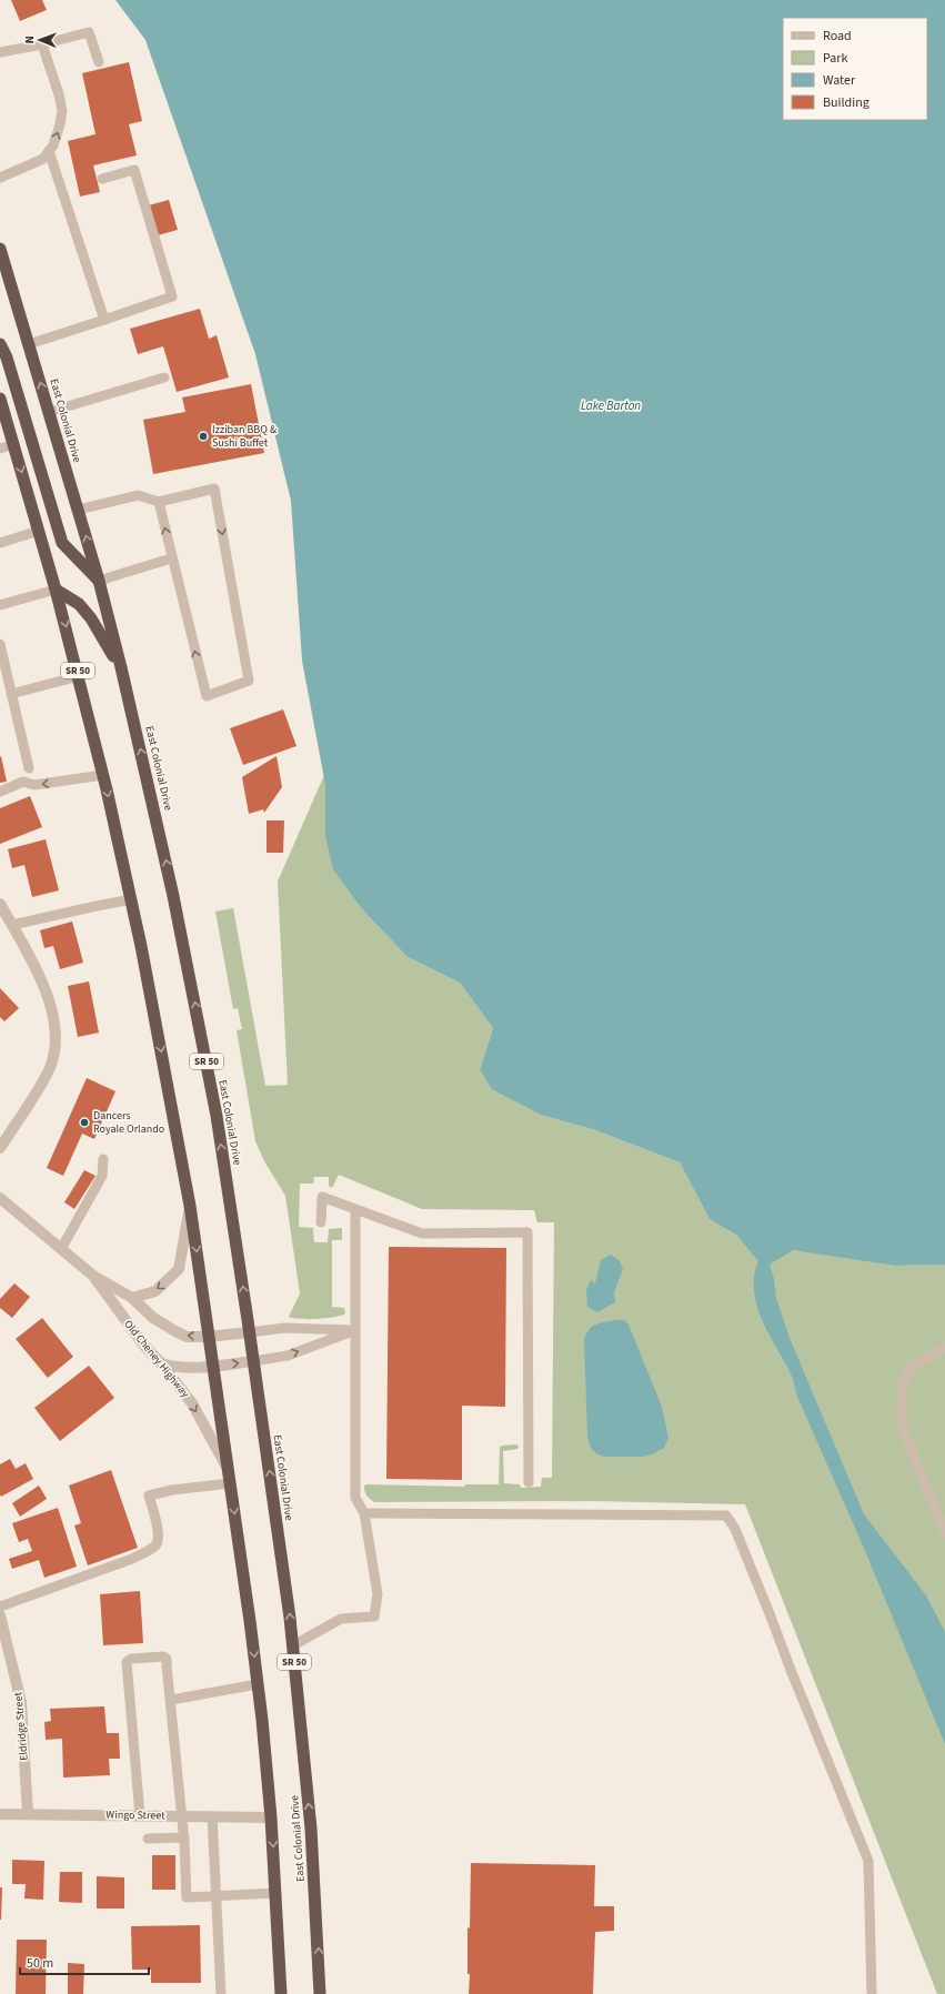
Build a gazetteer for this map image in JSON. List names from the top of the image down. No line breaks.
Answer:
{"streets":{"highway":["East Colonial Drive","SR 50"],"street":["Old Cheney Highway","Eldridge Street","Wingo Street"]},"crossings":[["East Colonial Drive","Old Cheney Highway"],["SR 50","Old Cheney Highway"],["SR 50","Wingo Street"],["Eldridge Street","Wingo Street"]],"water":["Lake Barton"],"places":["Izziban BBQ & Sushi Buffet","Dancers Royale Orlando"],"legend":["Road","Park","Water","Building"],"scale_bar":"50 m","north":"left"}
